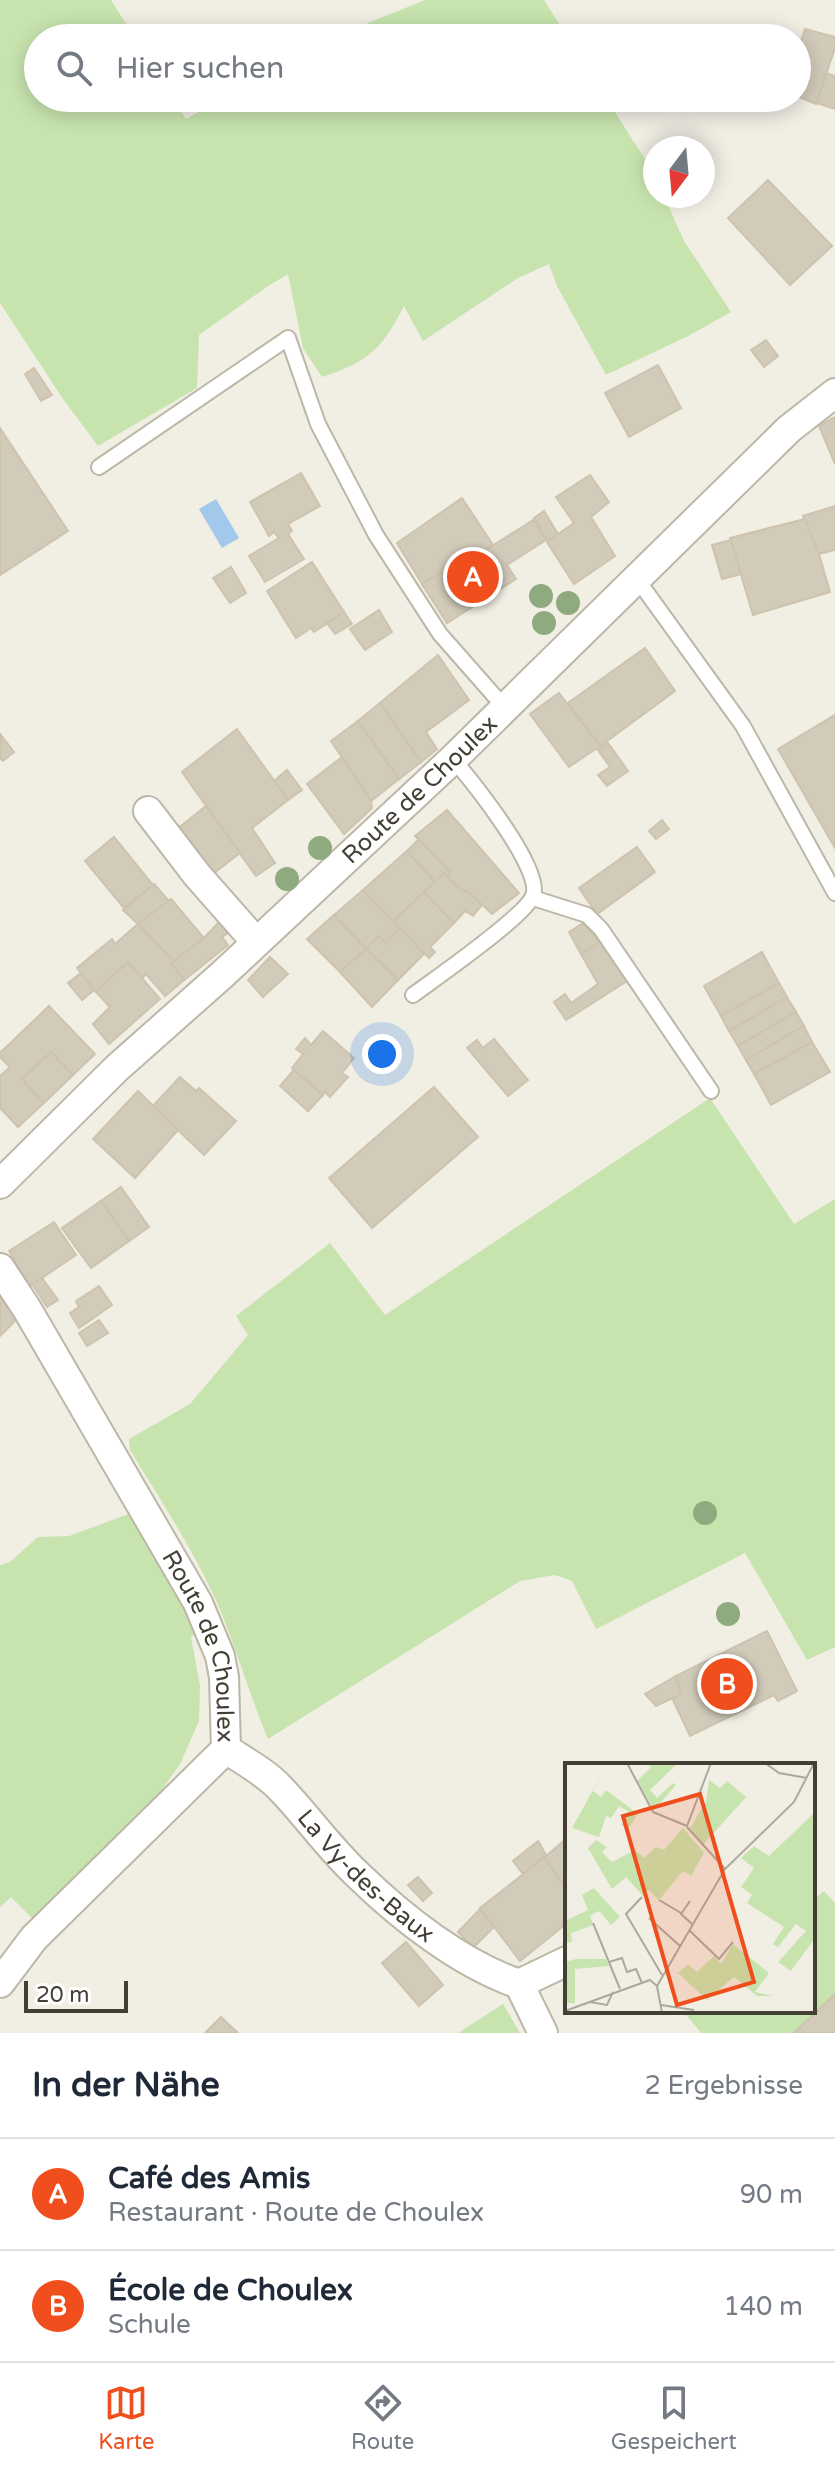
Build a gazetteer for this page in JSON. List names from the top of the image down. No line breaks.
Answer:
{"streets":{"street":["Route de Choulex","La Vy-des-Baux"]},"crossings":[["Route de Choulex","La Vy-des-Baux"]],"scale_bar":"20 m","north":"bottom","page":{"search":"Hier suchen","pins":["A","B"],"scale":"20 m","heading":["In der Nähe","2 Ergebnisse"],"list":[{"mark":"A","name":"Café des Amis","note":"Restaurant · Route de Choulex","value":"90 m"},{"mark":"B","name":"École de Choulex","note":"Schule","value":"140 m"}],"nav":["Karte","Route","Gespeichert"]}}
